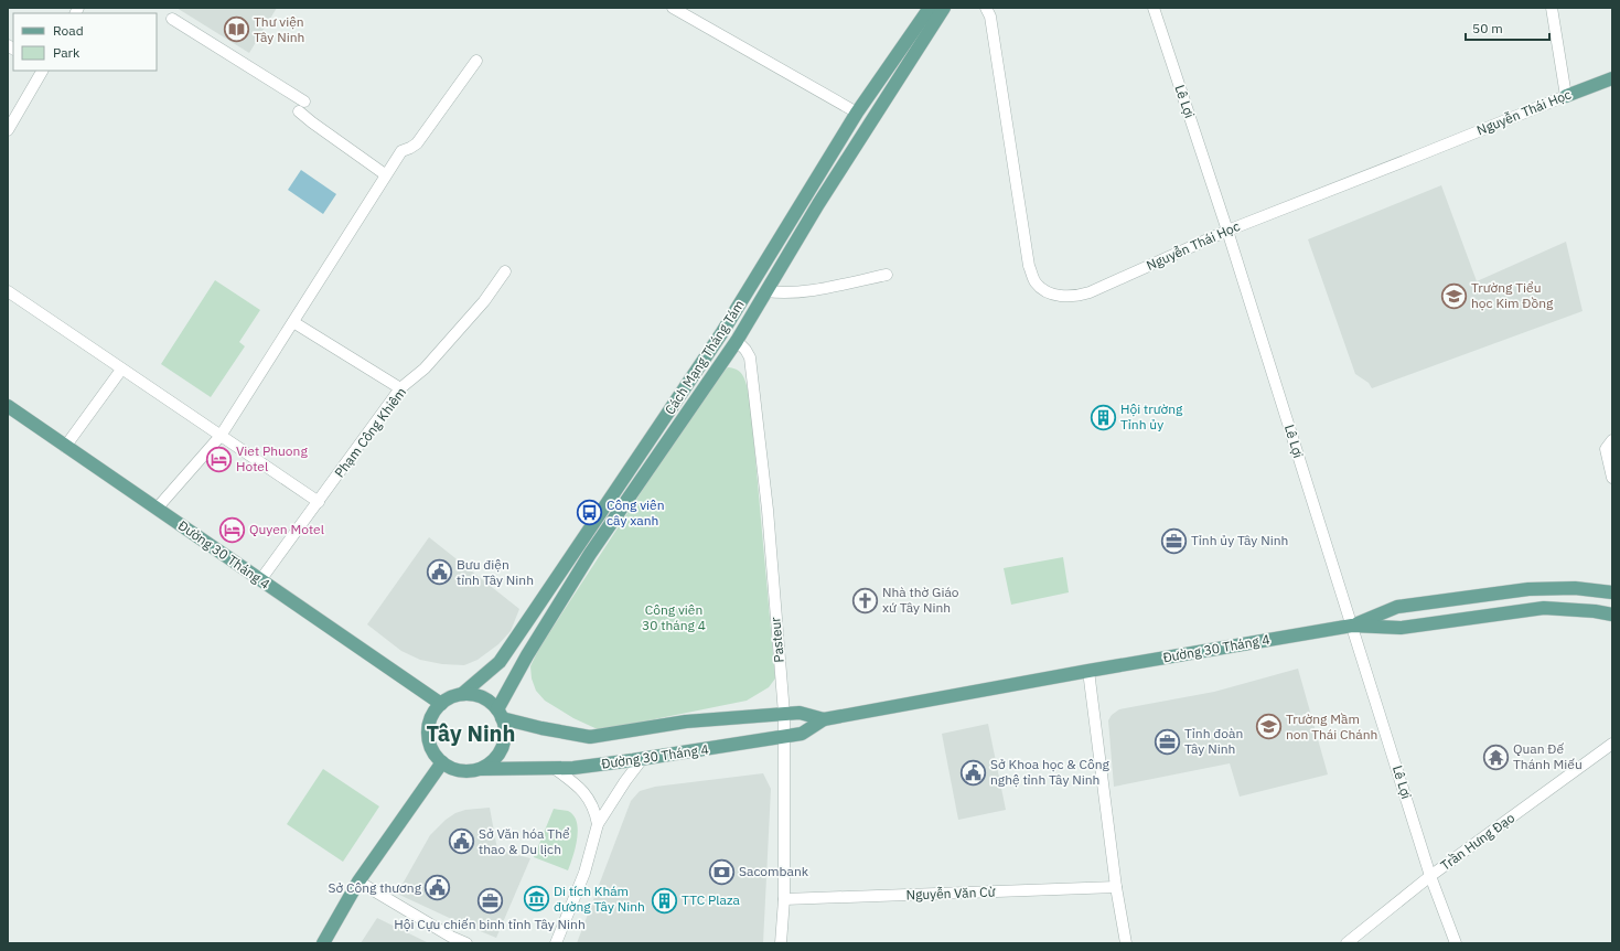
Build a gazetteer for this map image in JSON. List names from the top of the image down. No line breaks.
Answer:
{"streets":{"main road":["Nguyễn Thái Học","Cách Mạng Tháng Tám","Đường 30 Tháng 4"],"street":["Lê Lợi","Phạm Công Khiêm","Pasteur","Trần Hưng Đạo","Nguyễn Văn Cừ"]},"crossings":[["Lê Lợi","Nguyễn Thái Học"],["Lê Lợi","Đường 30 Tháng 4"],["Lê Lợi","Trần Hưng Đạo"],["Cách Mạng Tháng Tám","Đường 30 Tháng 4"],["Cách Mạng Tháng Tám","Pasteur"],["Phạm Công Khiêm","Đường 30 Tháng 4"],["Đường 30 Tháng 4","Pasteur"],["Pasteur","Nguyễn Văn Cừ"]],"districts":["Tây Ninh"],"parks":["Công viên 30 tháng 4"],"places":{"library":["Thư viện Tây Ninh"],"school or university":["Trường Tiểu học Kim Đồng","Trường Mầm non Thái Chánh"],"building":["Hội trường Tỉnh ủy","TTC Plaza"],"hotel":["Viet Phuong Hotel","Quyen Motel"],"bus stop":["Công viên cây xanh"],"office":["Tỉnh ủy Tây Ninh","Tỉnh đoàn Tây Ninh","Hội Cựu chiến binh tỉnh Tây Ninh"],"public building":["Bưu điện tỉnh Tây Ninh","Sở Khoa học & Công nghệ tỉnh Tây Ninh","Sở Văn hóa Thể thao & Du lịch","Sở Công thương"],"church":["Nhà thờ Giáo xứ Tây Ninh"],"temple":["Quan Đế Thánh Miếu"],"bank":["Sacombank"],"museum":["Di tích Khám đường Tây Ninh"]},"legend":["Road","Park"],"scale_bar":"50 m"}
